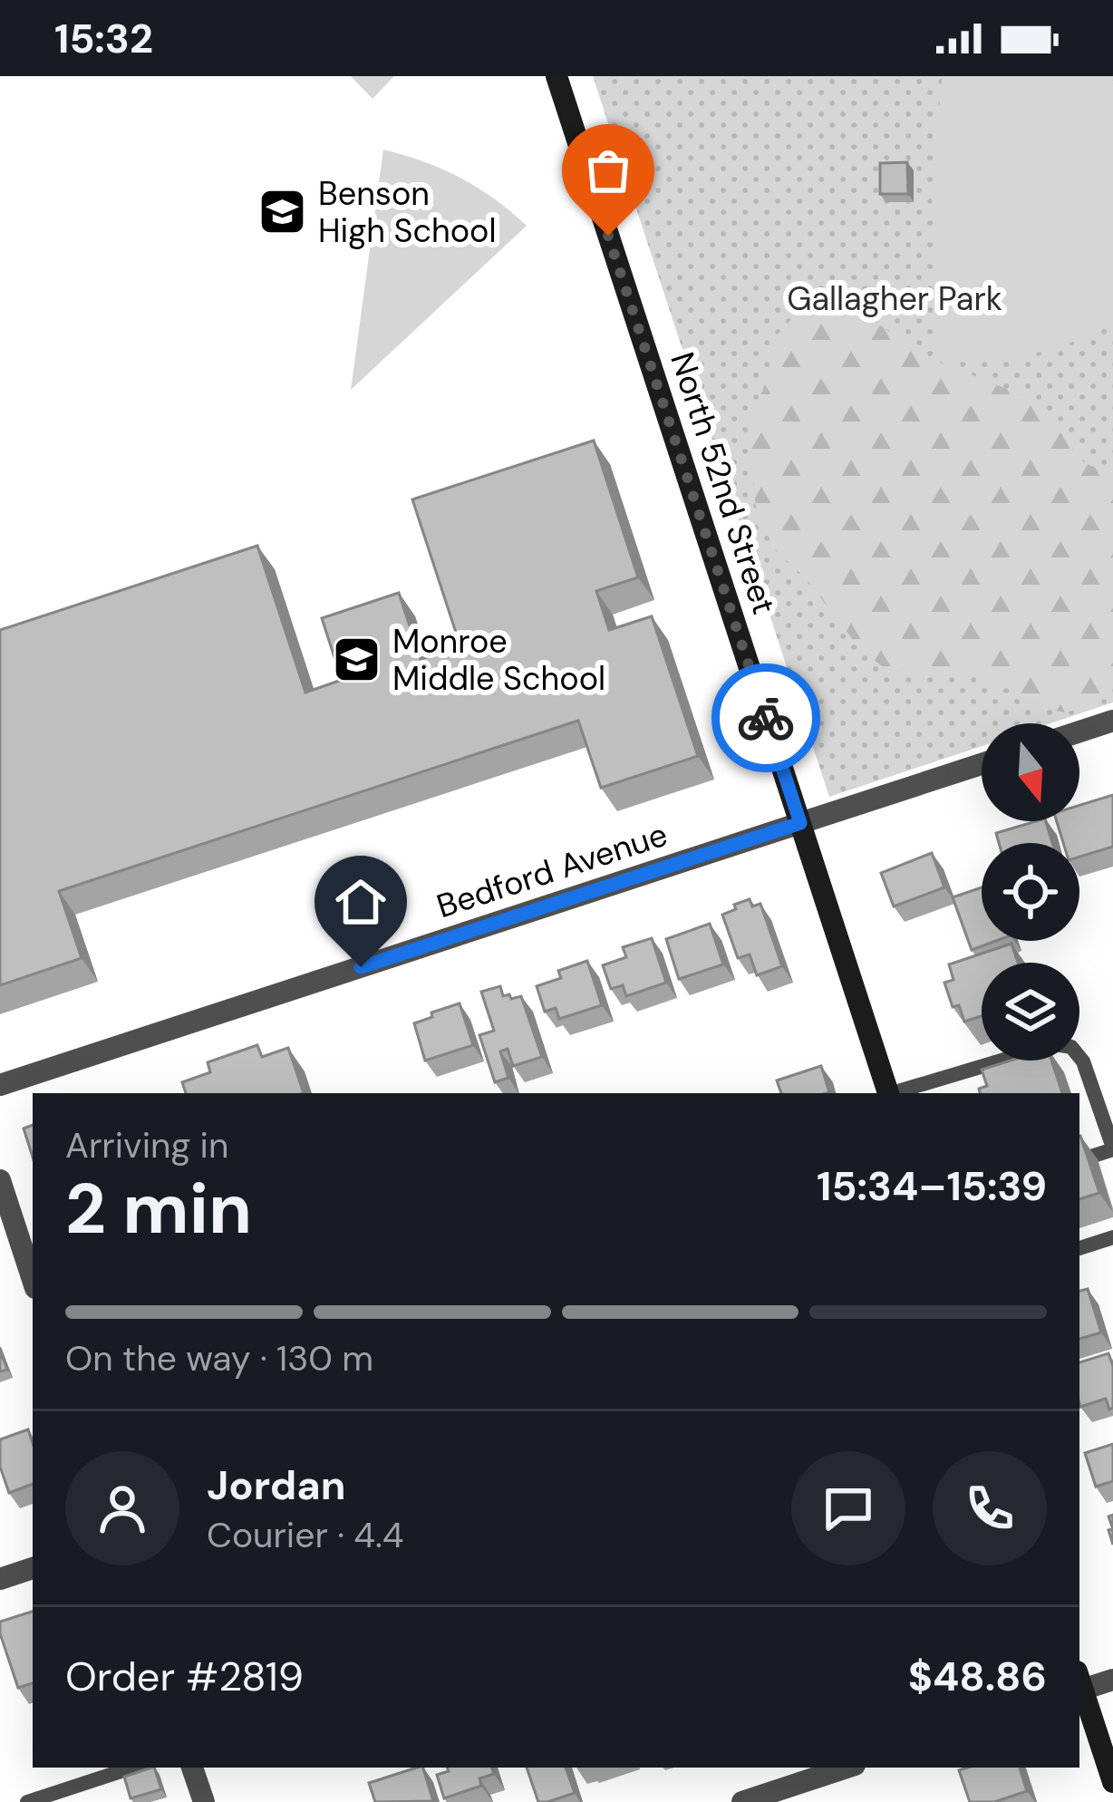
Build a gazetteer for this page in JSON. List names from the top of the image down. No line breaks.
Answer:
{"streets":{"main road":["North 52nd Street"],"street":["Bedford Avenue"]},"crossings":[["North 52nd Street","Bedford Avenue"]],"parks":["Gallagher Park"],"places":{"school or university":["Benson High School","Monroe Middle School"]},"north":"bottom","page":{"status":"15:32","heading":["2 min","Arriving in","15:34–15:39"],"panel":["Jordan","Courier · 4.4","Order #2819","$48.86"],"bar":"On the way · 130 m"}}
